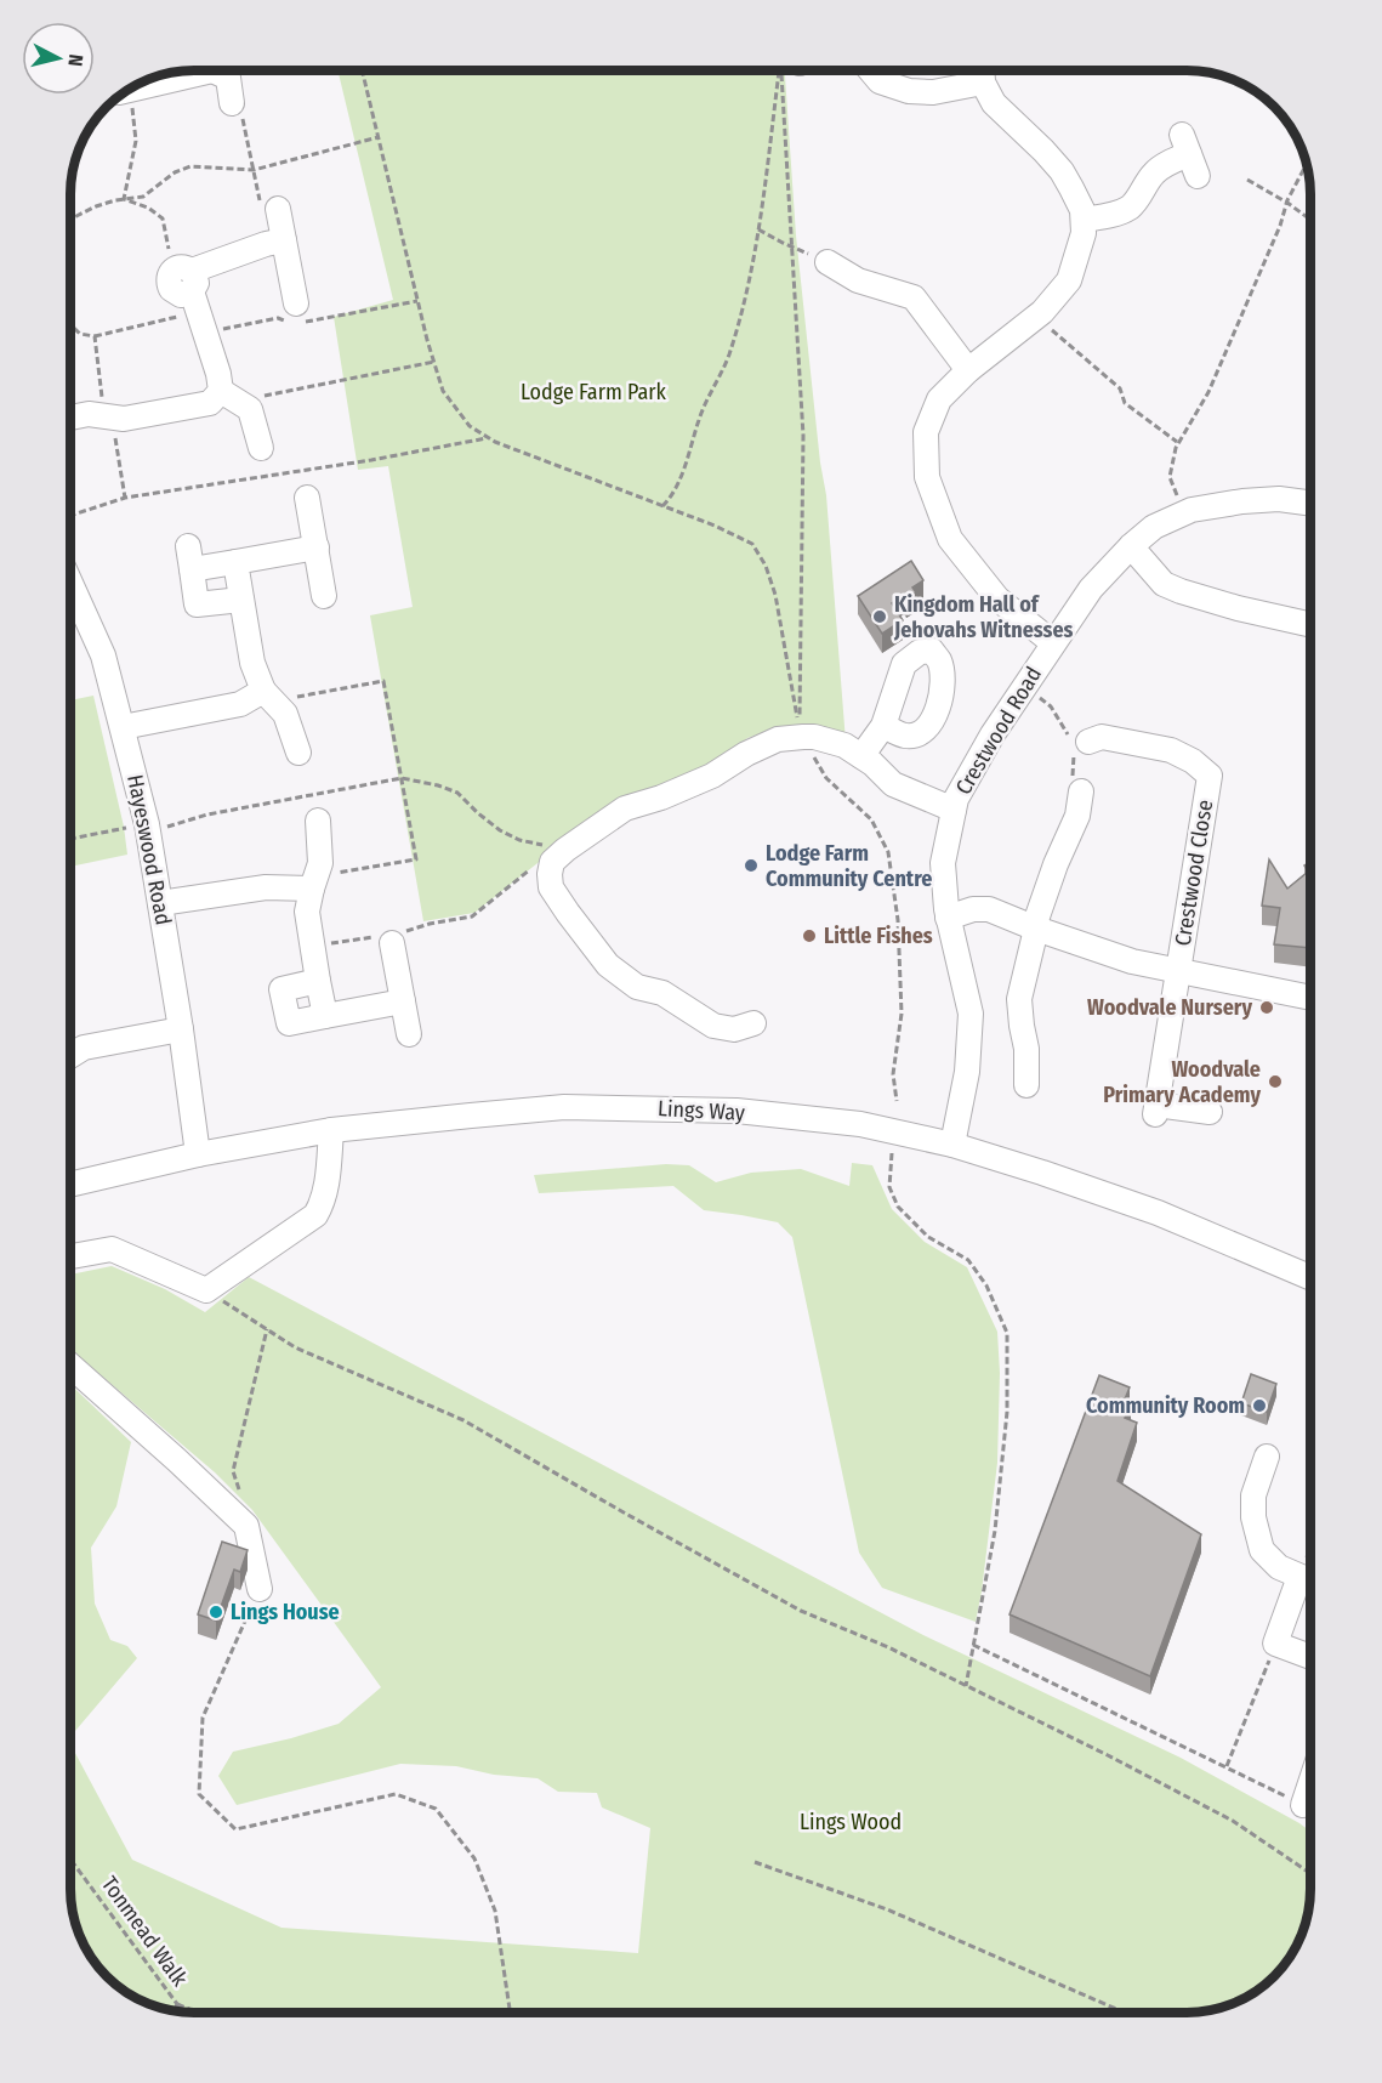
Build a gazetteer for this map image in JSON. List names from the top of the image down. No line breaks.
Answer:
{"streets":{"street":["Crestwood Road","Hayeswood Road","Crestwood Close","Lings Way"],"path":["Tonmead Walk"]},"crossings":[["Crestwood Road","Crestwood Close"],["Crestwood Road","Lings Way"],["Hayeswood Road","Lings Way"]],"parks":["Lodge Farm Park","Lings Wood"],"places":["Kingdom Hall of Jehovahs Witnesses","Lodge Farm Community Centre","Little Fishes","Woodvale Nursery","Woodvale Primary Academy","Community Room","Lings House"],"north":"right"}
